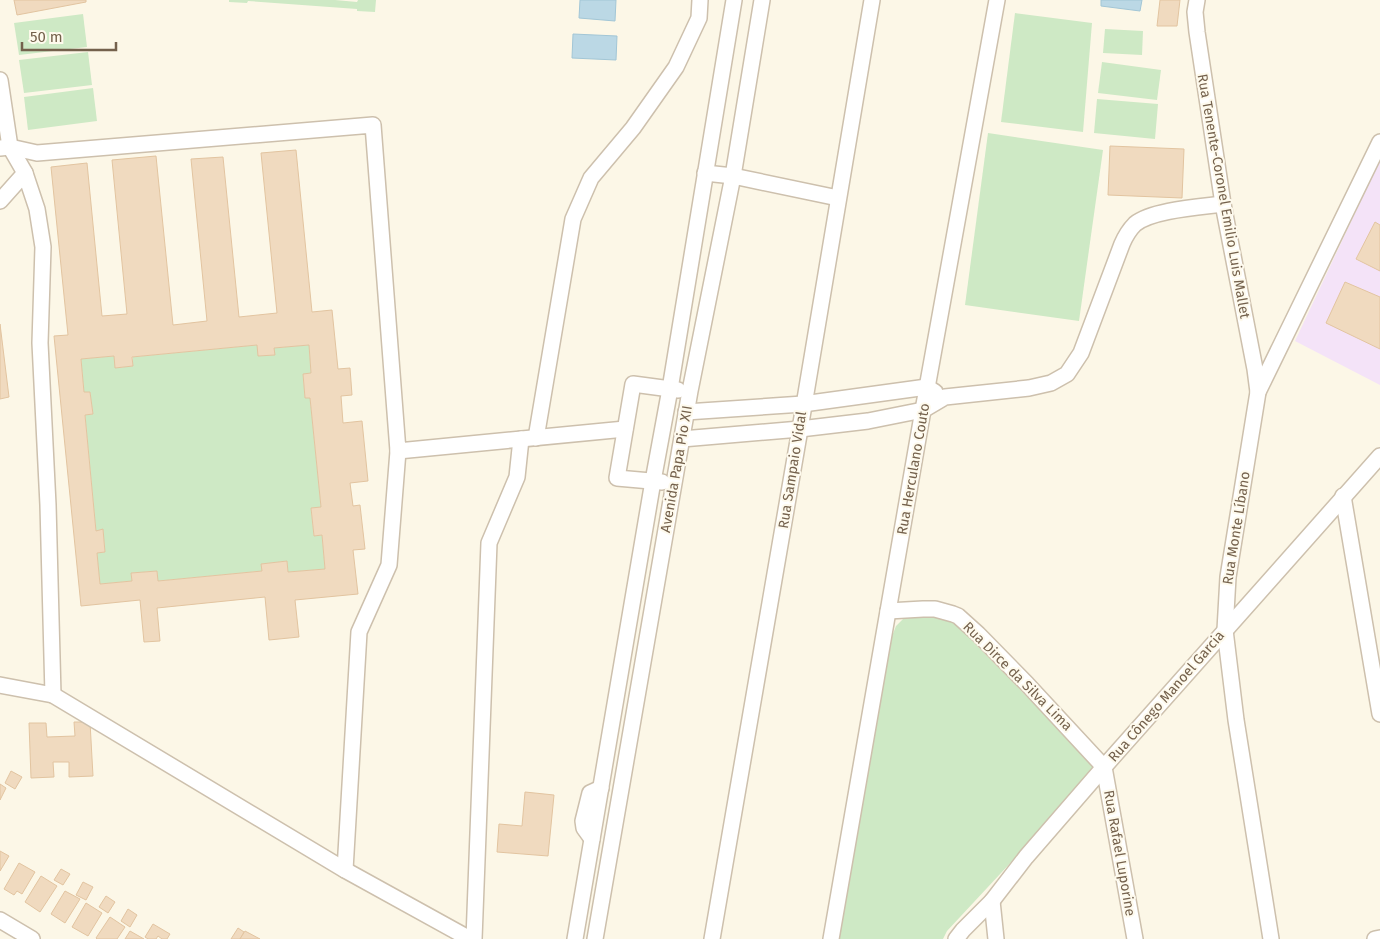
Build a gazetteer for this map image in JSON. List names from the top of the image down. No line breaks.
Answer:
{"streets":{"street":["Rua Tenente-Coronel Emilio Luis Mallet","Avenida Papa Pio XII","Rua Herculano Couto","Rua Sampaio Vidal","Rua Monte Líbano","Rua Dirce da Silva Lima","Rua Cônego Manoel Garcia","Rua Rafael Luporine"]},"crossings":[["Rua Tenente-Coronel Emilio Luis Mallet","Rua Monte Líbano"],["Rua Herculano Couto","Rua Dirce da Silva Lima"],["Rua Monte Líbano","Rua Cônego Manoel Garcia"],["Rua Dirce da Silva Lima","Rua Cônego Manoel Garcia"],["Rua Dirce da Silva Lima","Rua Rafael Luporine"],["Rua Cônego Manoel Garcia","Rua Rafael Luporine"]],"scale_bar":"50 m"}
